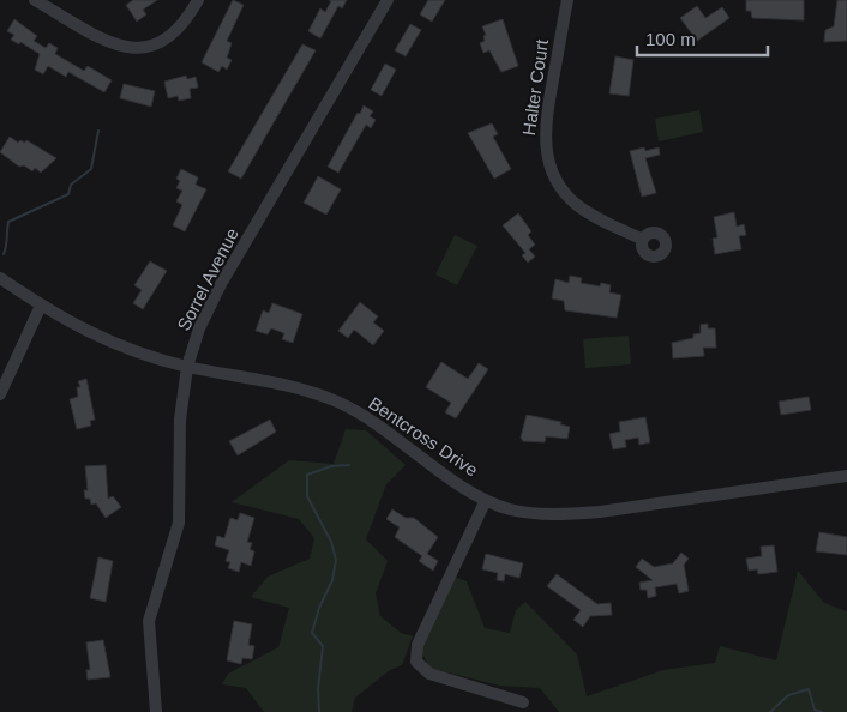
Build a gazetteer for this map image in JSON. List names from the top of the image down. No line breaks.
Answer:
{"streets":{"street":["Halter Court","Sorrel Avenue","Bentcross Drive"]},"crossings":[["Sorrel Avenue","Bentcross Drive"]],"scale_bar":"100 m"}
